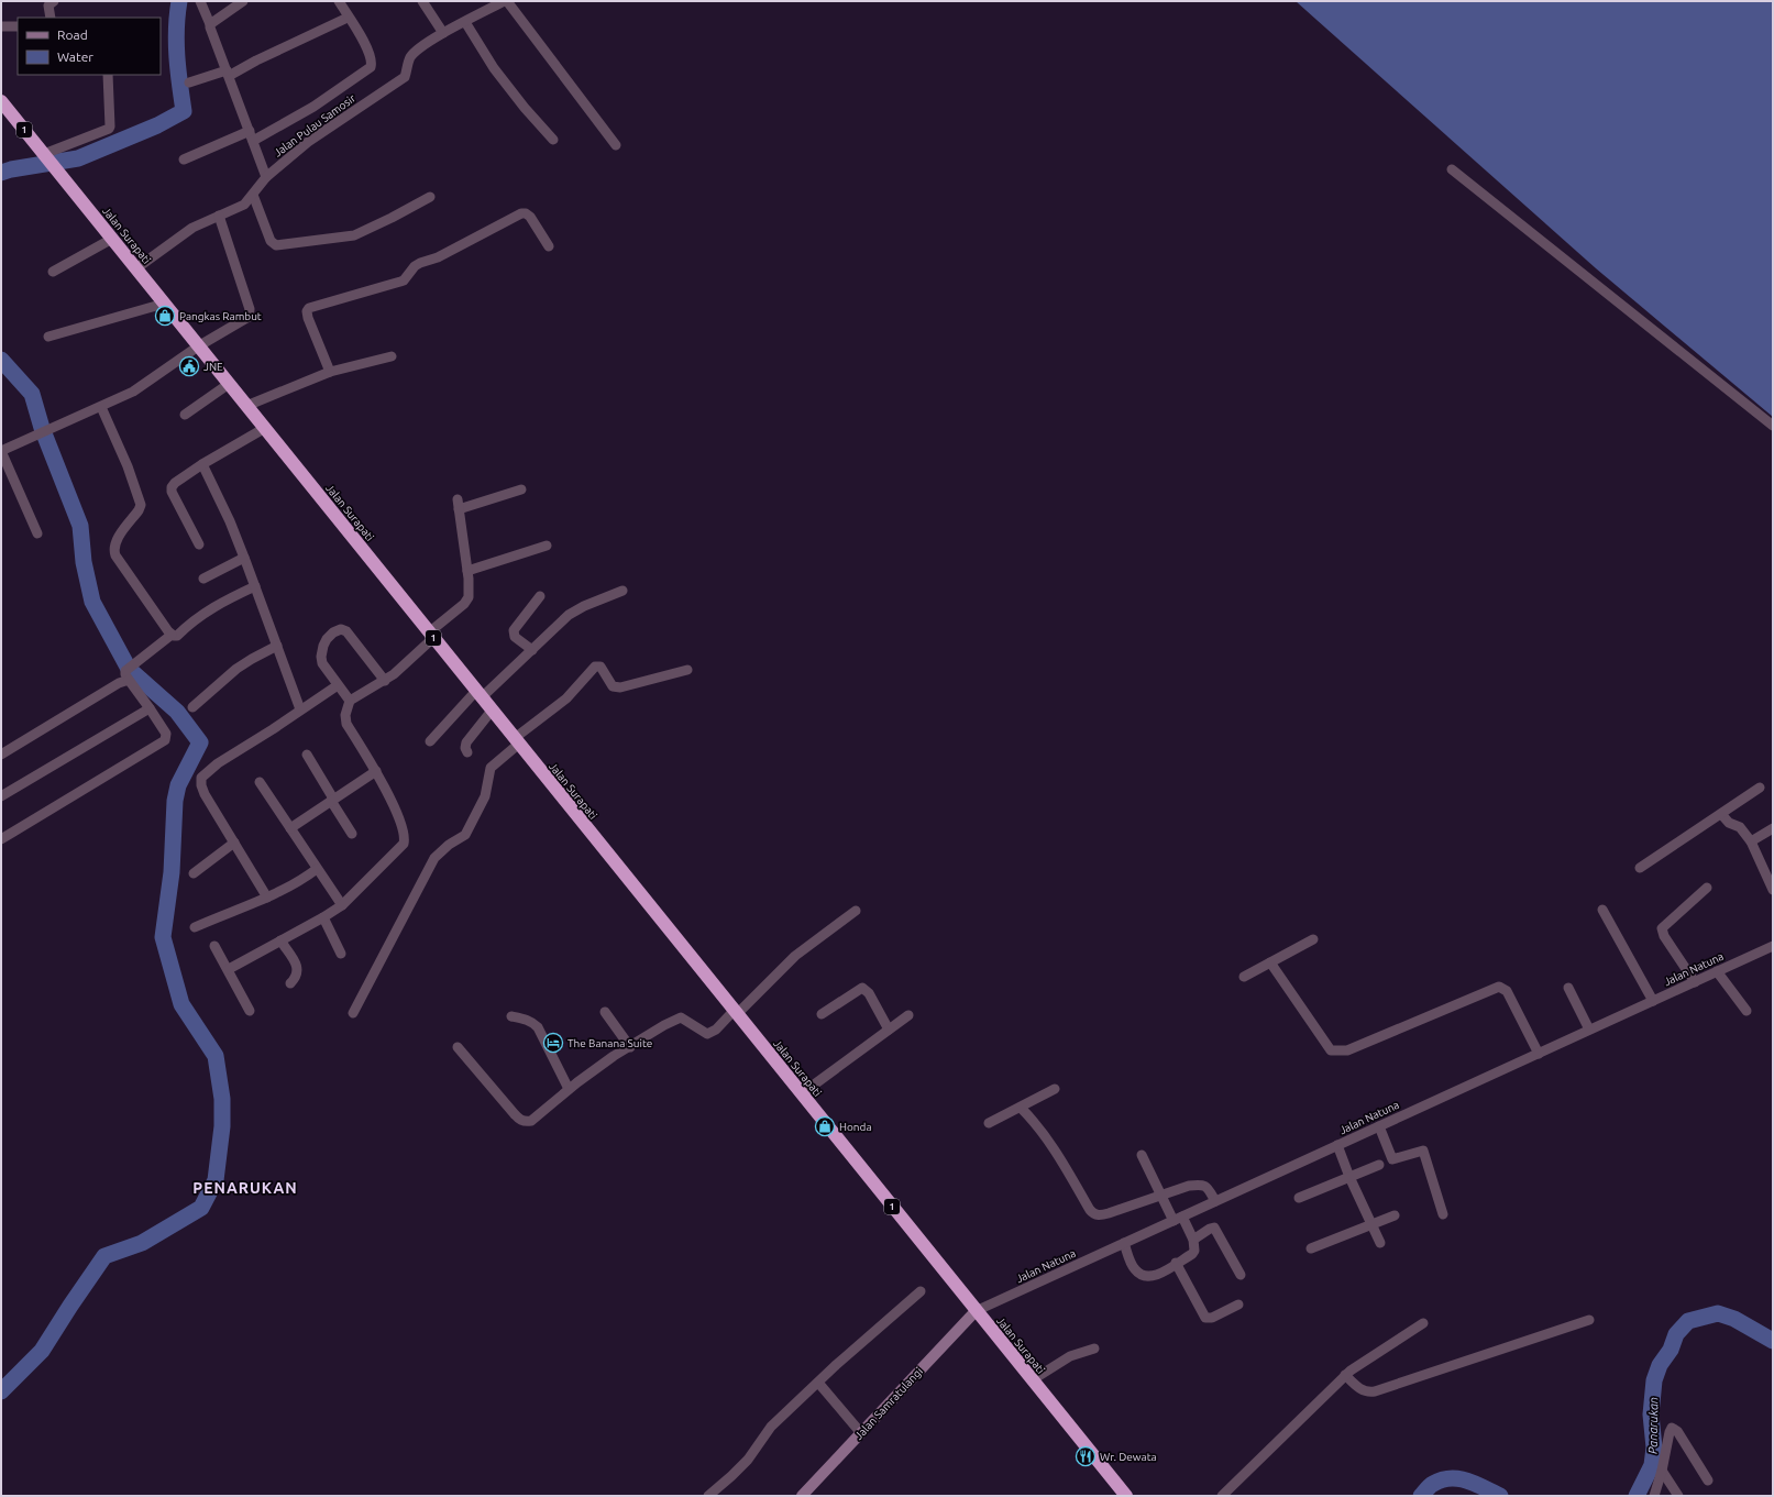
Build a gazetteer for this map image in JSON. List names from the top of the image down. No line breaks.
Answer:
{"streets":{"highway":["1","Jalan Surapati"],"main road":["Jalan Samratulangi"],"street":["Jalan Pulau Samosir","Jalan Natuna"]},"crossings":[["Jalan Pulau Samosir","Jalan Surapati"],["Jalan Surapati","Jalan Natuna"],["Jalan Surapati","Jalan Samratulangi"],["Jalan Natuna","Jalan Samratulangi"]],"districts":["PENARUKAN"],"water":["Panarukan"],"places":{"shop":["Pangkas Rambut","Honda"],"public building":["JNE"],"hotel":["The Banana Suite"],"restaurant":["Wr. Dewata"]},"legend":["Road","Water"]}
